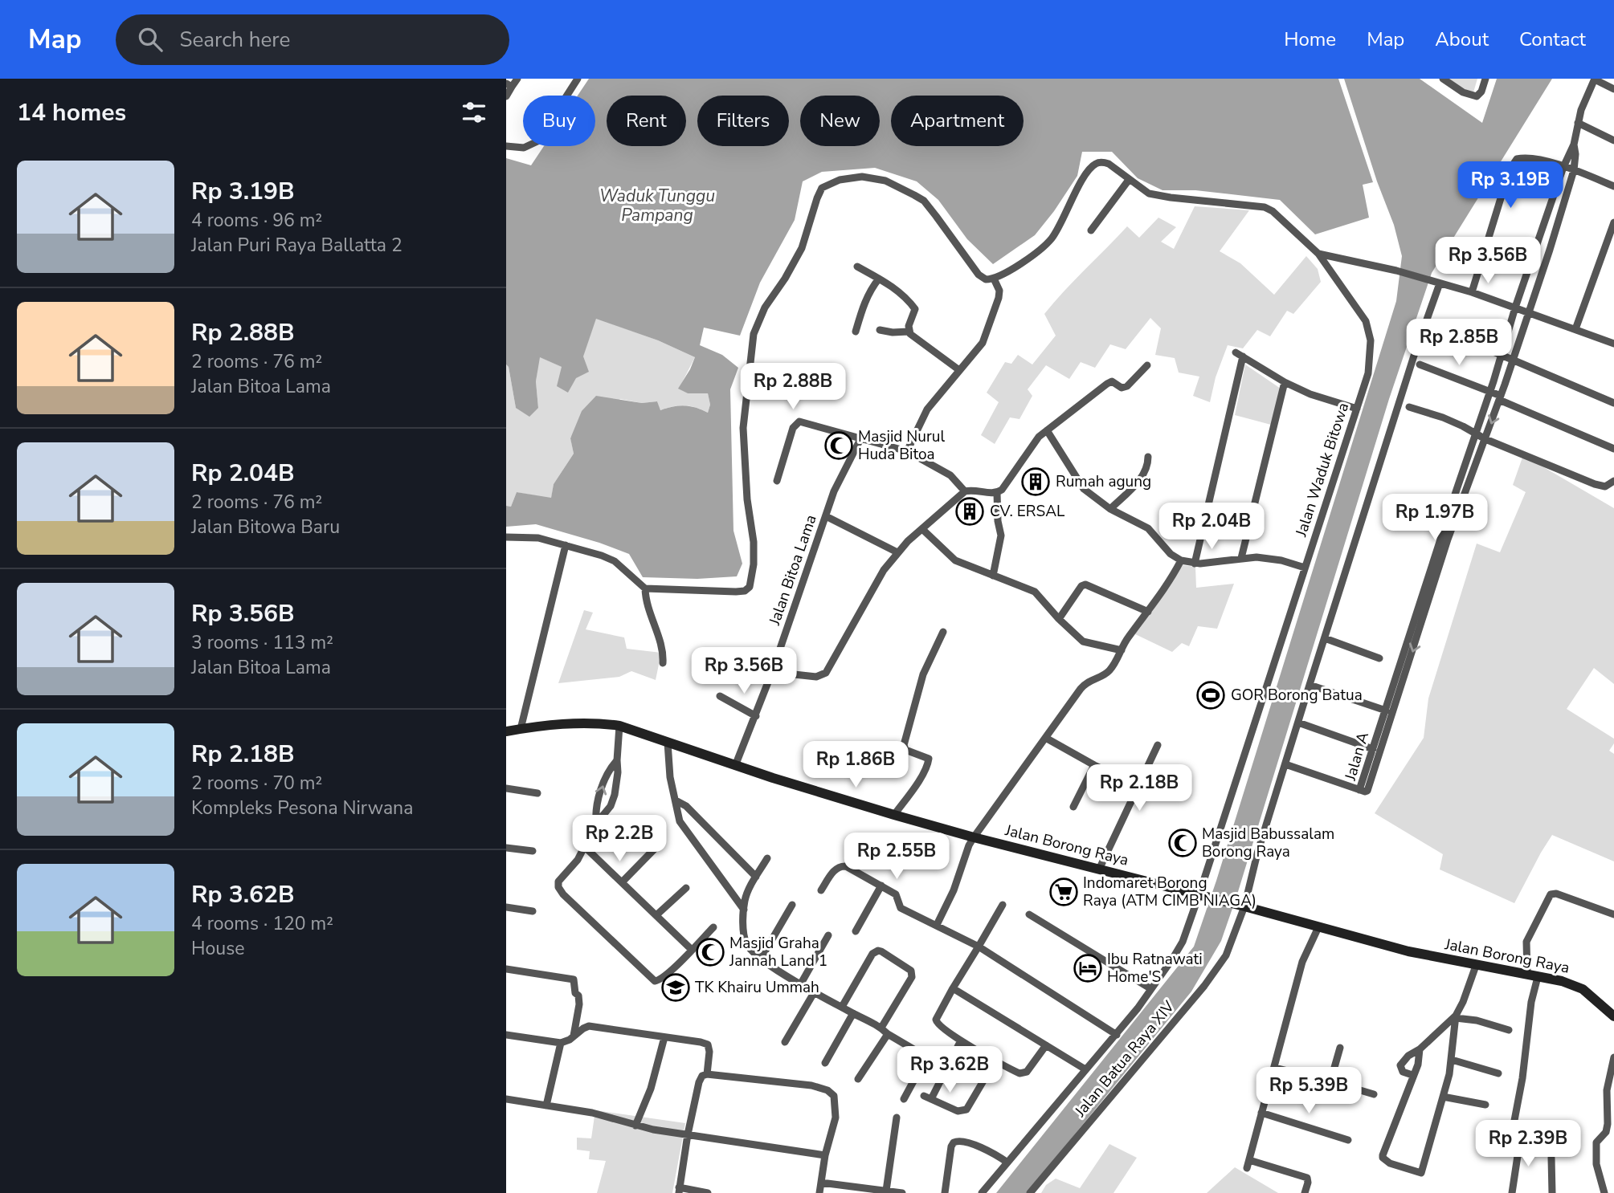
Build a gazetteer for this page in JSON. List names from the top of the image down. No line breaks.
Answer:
{"streets":{"main road":["Jalan Borong Raya"],"street":["Jalan Waduk Bitowa","Jalan Bitoa Lama","Jalan A","Jalan Batua Raya XIV"]},"crossings":[["Jalan Waduk Bitowa","Jalan Borong Raya"],["Jalan Bitoa Lama","Jalan Borong Raya"],["Jalan Borong Raya","Jalan Batua Raya XIV"]],"water":["Waduk Tunggu Pampang"],"places":{"mosque":["Masjid Nurul Huda Bitoa","Masjid Babussalam Borong Raya","Masjid Graha Jannah Land 1"],"building":["Rumah agung","CV. ERSAL"],"sports":["GOR Borong Batua"],"supermarket":["Indomaret Borong Raya (ATM CIMB NIAGA)"],"hotel":["Ibu Ratnawati Home'S"],"school or university":["TK Khairu Ummah"]},"page":{"header":"Map","search":"Search here","nav":["Home","Map","About","Contact"],"heading":"14 homes","chip":["Buy","Rent","Filters","New","Apartment"],"list":[{"name":"Rp 3.19B","note":"4 rooms · 96 m² · Jalan Puri Raya Ballatta 2"},{"name":"Rp 2.88B","note":"2 rooms · 76 m² · Jalan Bitoa Lama"},{"name":"Rp 2.04B","note":"2 rooms · 76 m² · Jalan Bitowa Baru"},{"name":"Rp 3.56B","note":"3 rooms · 113 m² · Jalan Bitoa Lama"},{"name":"Rp 2.18B","note":"2 rooms · 70 m² · Kompleks Pesona Nirwana"},{"name":"Rp 3.62B","note":"4 rooms · 120 m² · House"}],"price":["Rp 3.19B","Rp 3.56B","Rp 2.85B","Rp 2.88B","Rp 1.97B","Rp 2.04B","Rp 3.56B","Rp 1.86B","Rp 2.18B","Rp 2.2B","Rp 2.55B","Rp 3.62B","Rp 5.39B","Rp 2.39B"]}}
